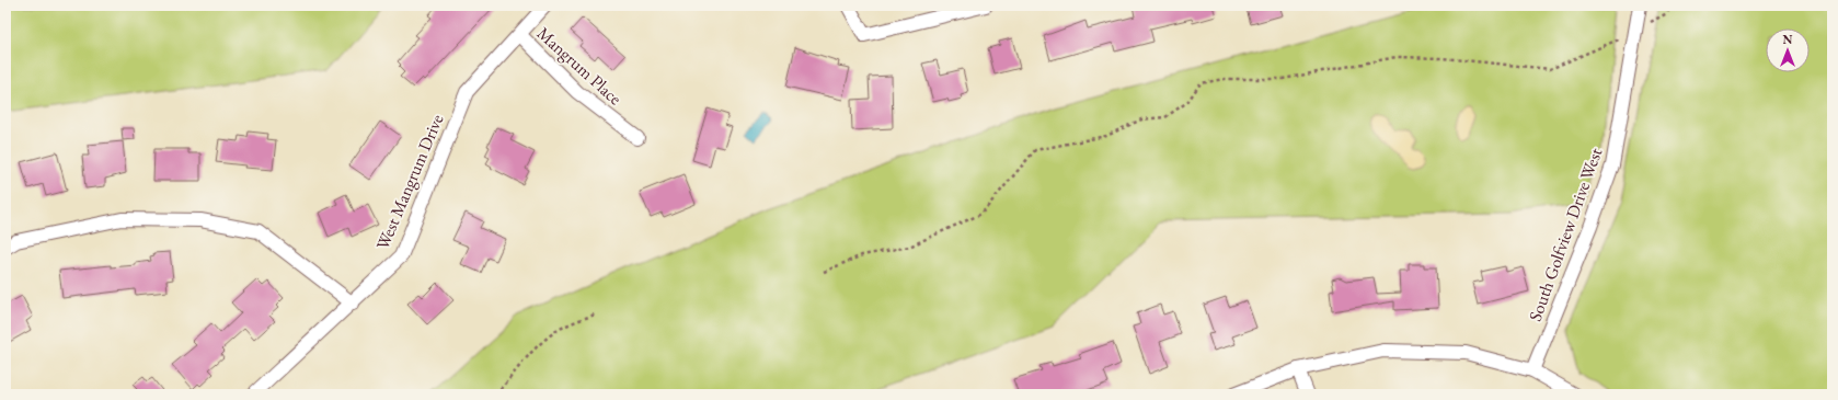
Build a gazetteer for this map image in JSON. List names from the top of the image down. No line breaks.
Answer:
{"streets":{"street":["Mangrum Place","West Mangrum Drive","South Golfview Drive West"]},"crossings":[["Mangrum Place","West Mangrum Drive"]],"north":"top"}
